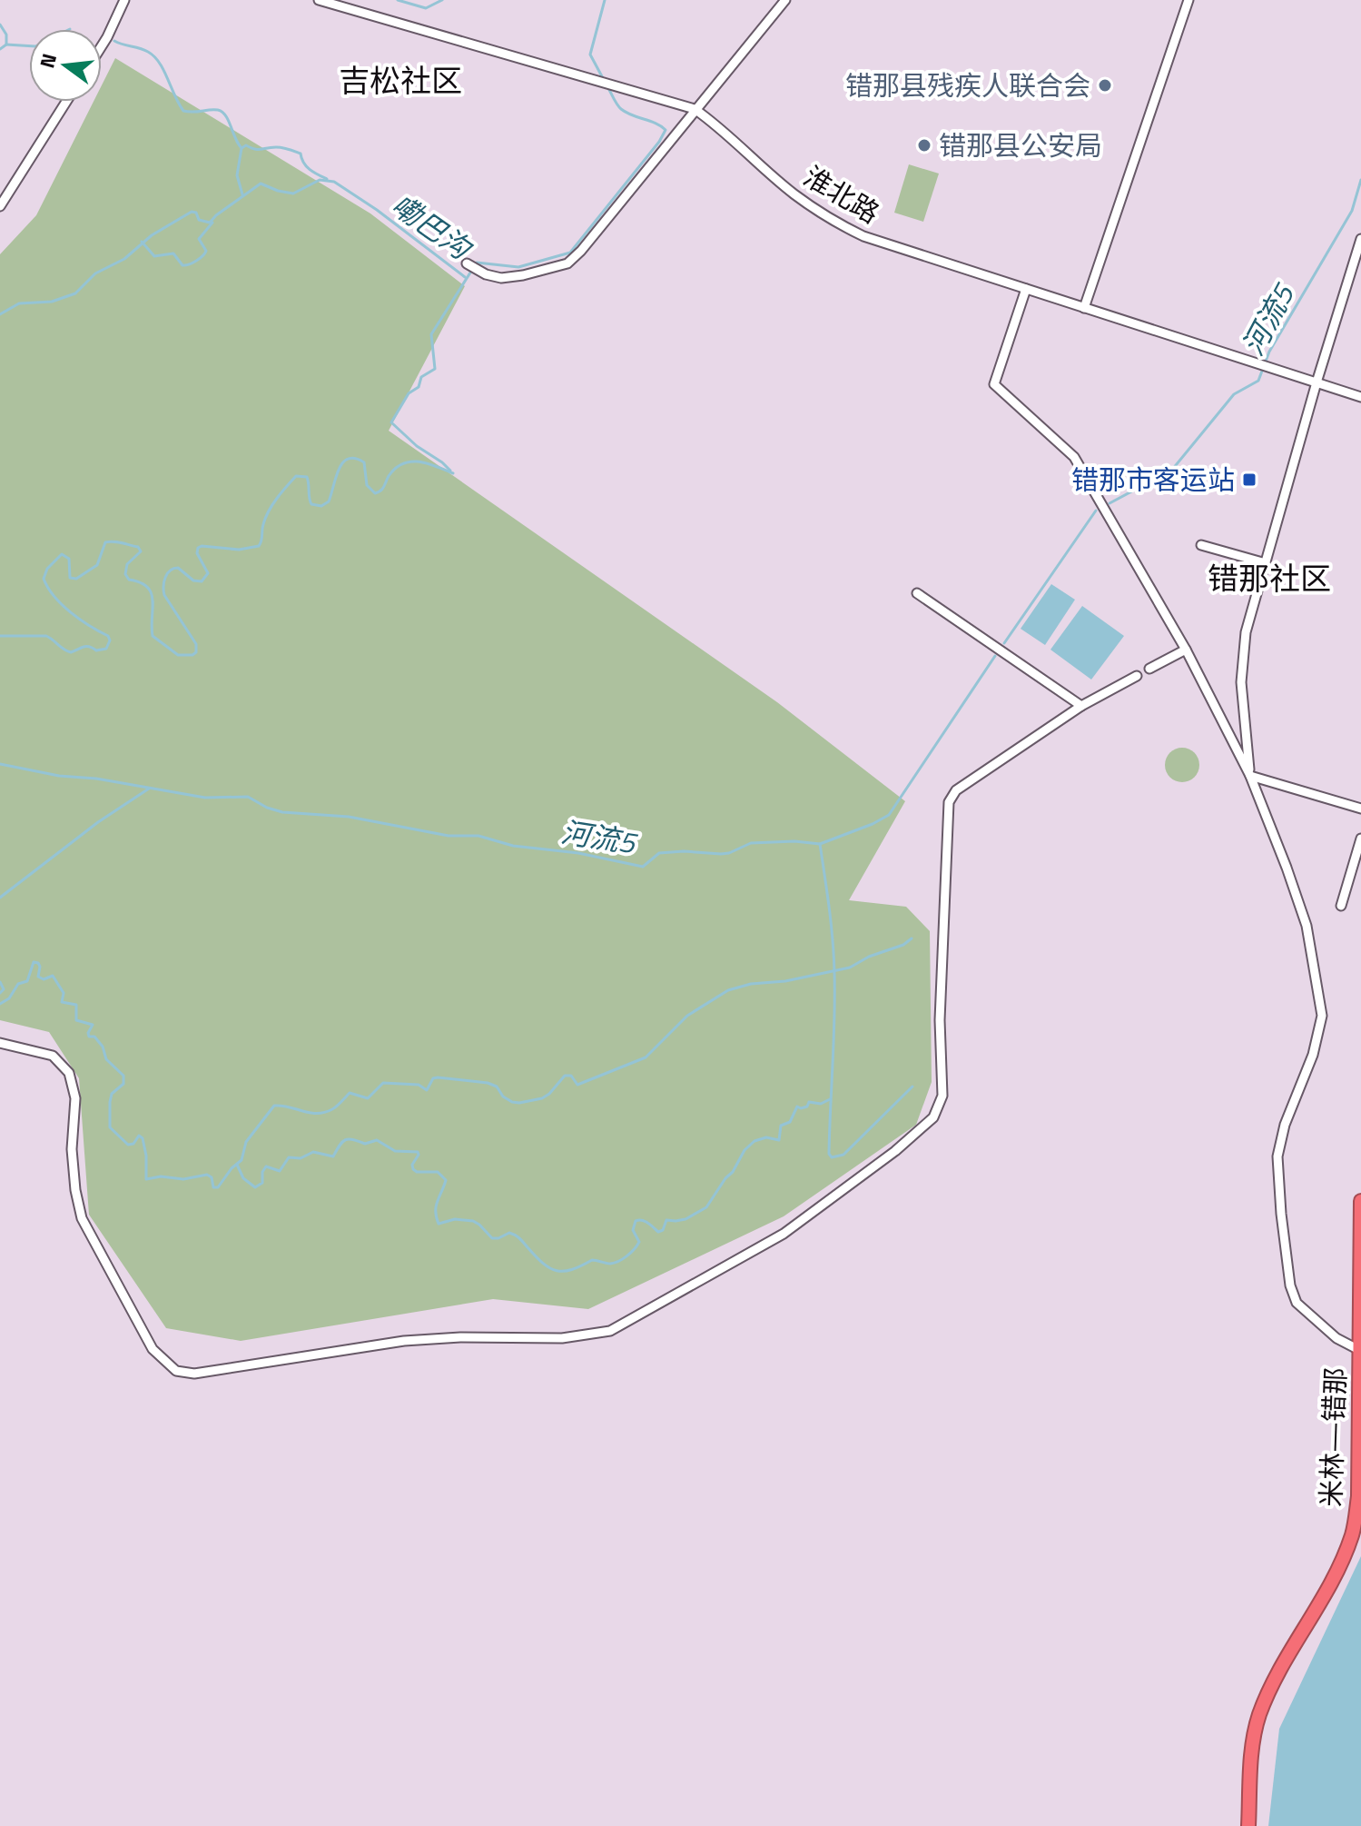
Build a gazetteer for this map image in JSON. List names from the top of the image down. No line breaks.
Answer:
{"streets":{"highway":["米林—错那"],"street":["淮北路"]},"districts":["吉松社区","错那社区"],"water":["嘞巴沟","河流5"],"places":{"other":["错那县残疾人联合会","错那县公安局"],"transit":["错那市客运站"]},"north":"left"}
